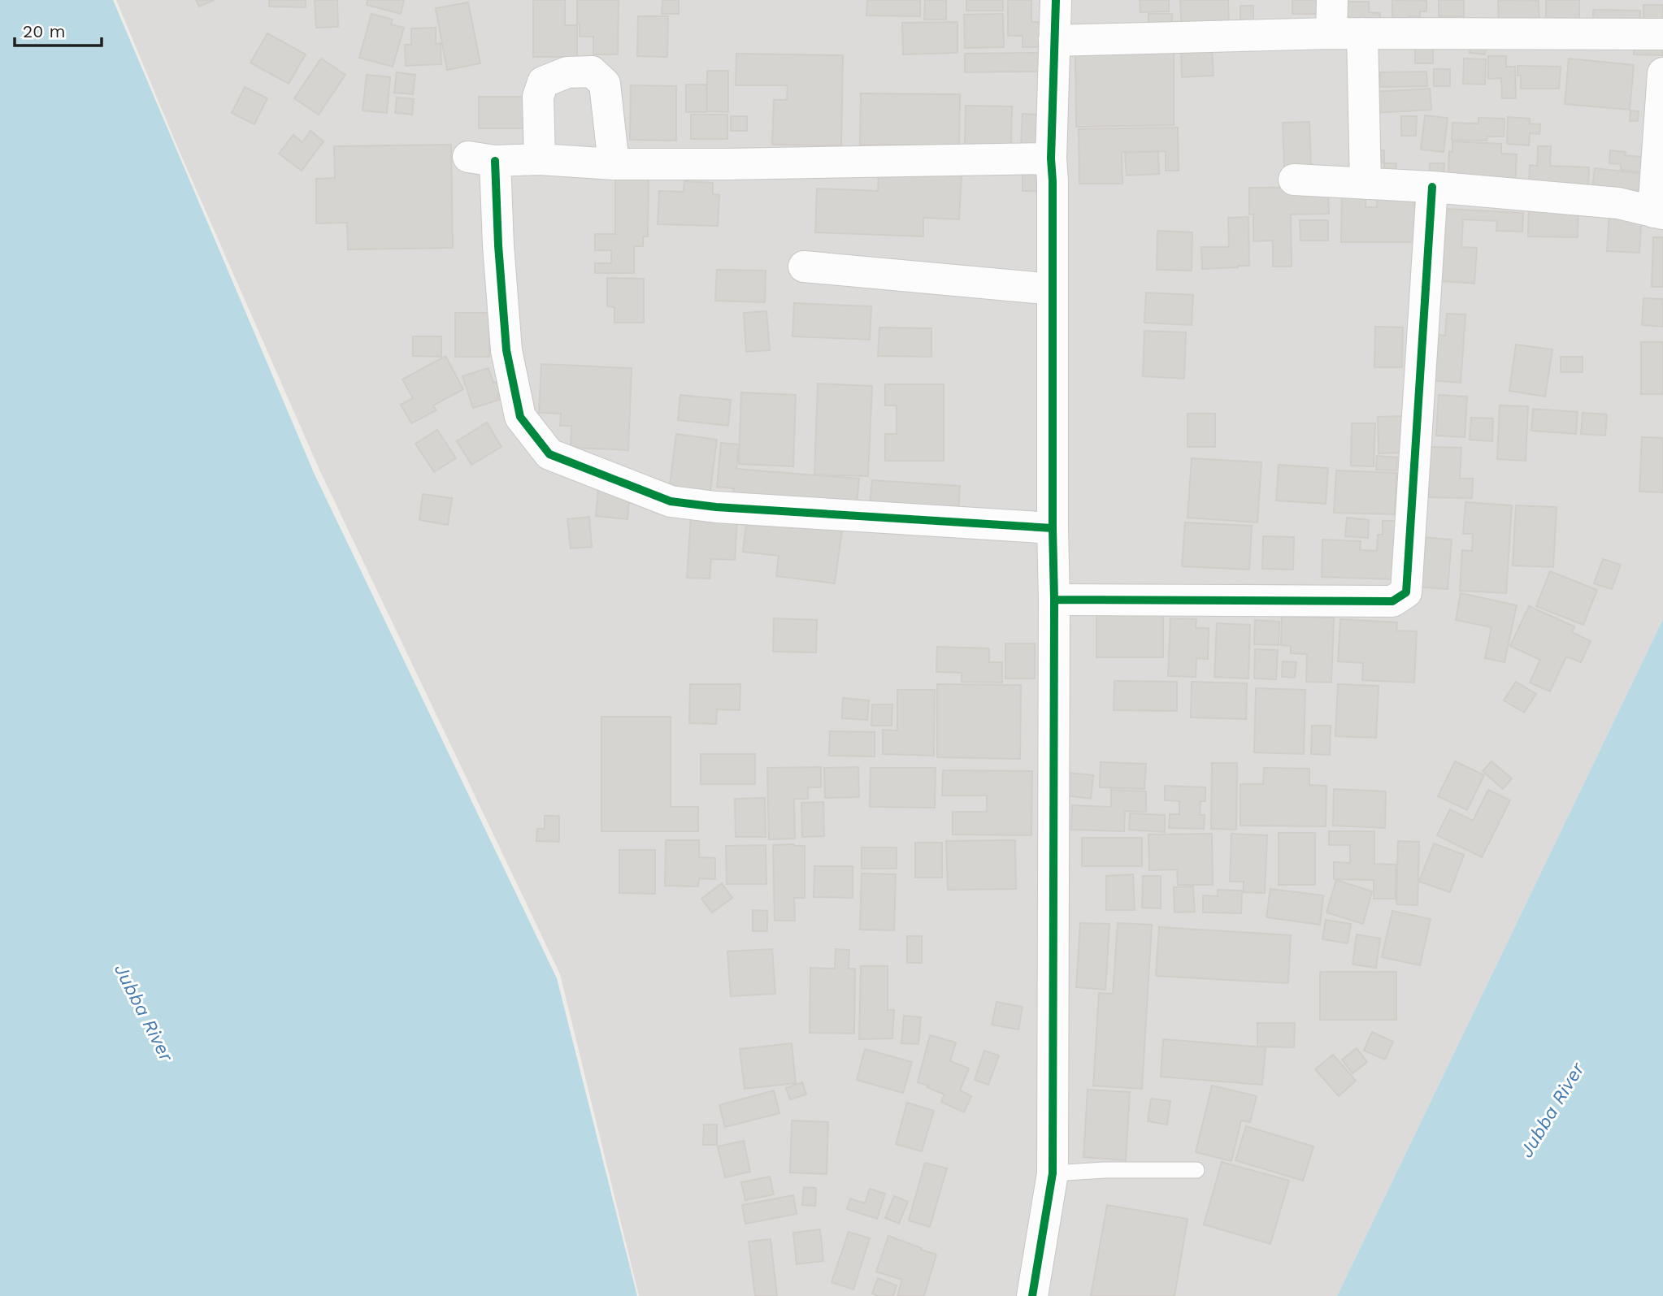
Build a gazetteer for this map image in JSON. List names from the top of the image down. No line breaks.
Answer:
{"water":["Jubba River"],"scale_bar":"20 m"}
